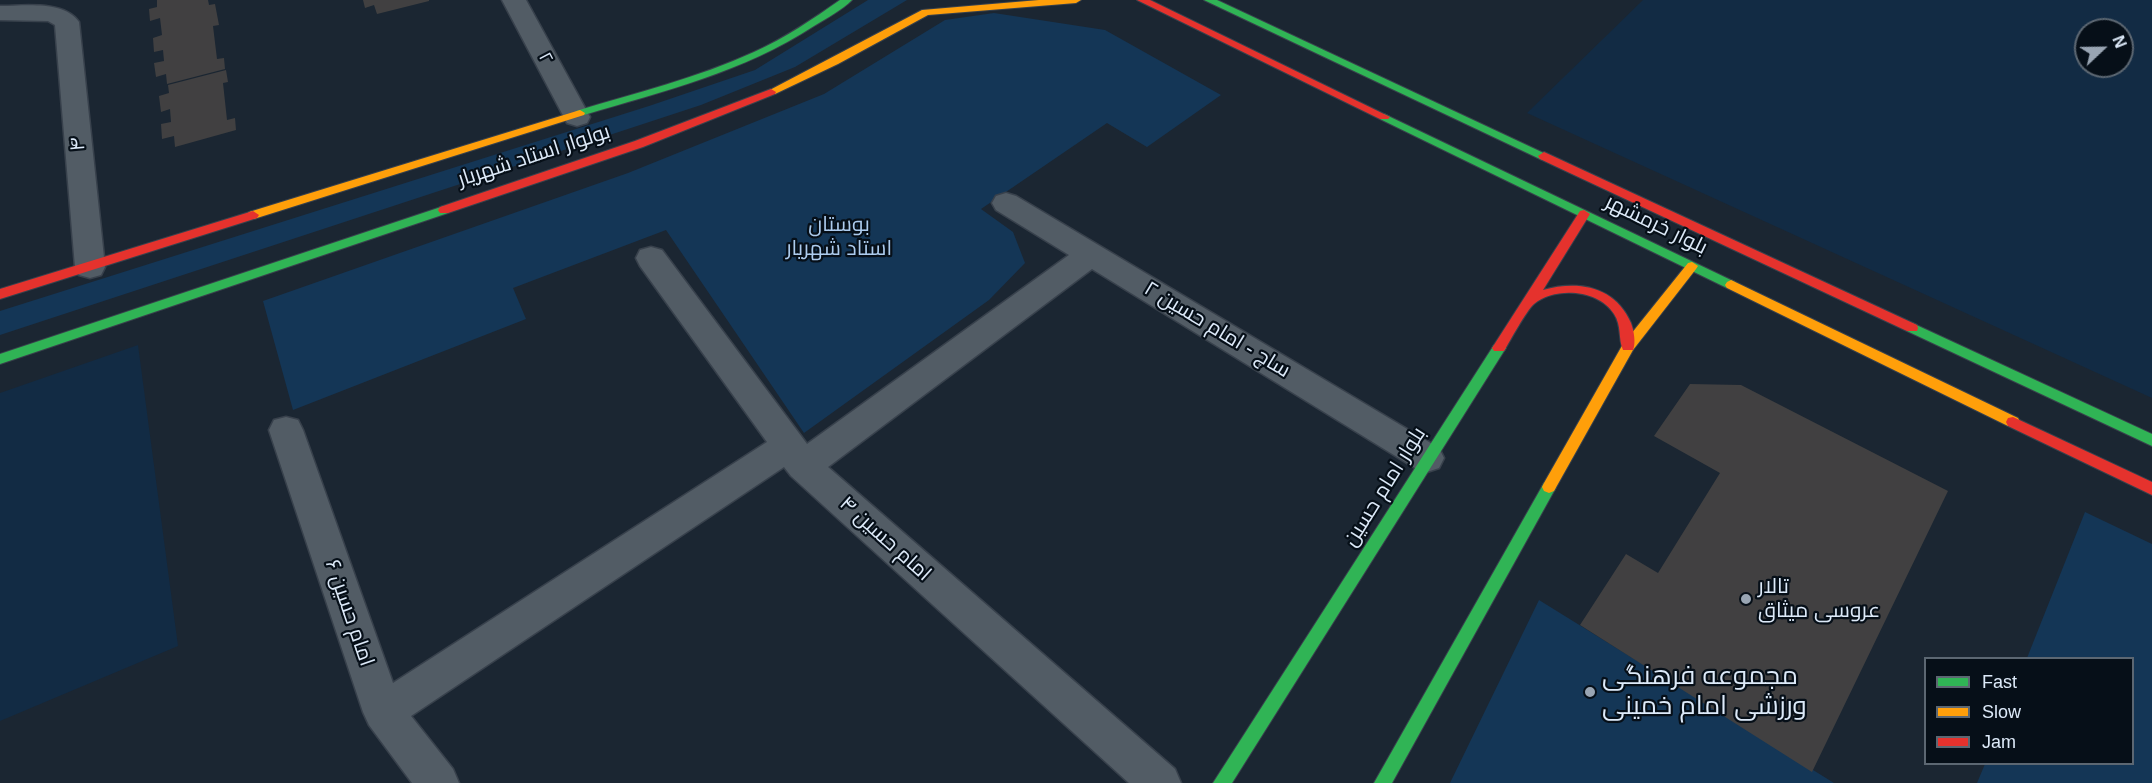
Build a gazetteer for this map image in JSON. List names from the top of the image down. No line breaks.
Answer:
{"streets":{"street":["۲","۴","بولوار استاد شهریار","بلوار خرمشهر","ساچ - امام حسین ۲","بلوار امام حسین","امام حسین ۴","امام حسین ۶"]},"crossings":[["۲","بولوار استاد شهریار"],["۴","بولوار استاد شهریار"],["بلوار خرمشهر","بلوار امام حسین"],["ساچ - امام حسین ۲","بلوار امام حسین"]],"parks":["بوستان استاد شهریار"],"places":["تالار عروسی میثاق","مجموعه فرهنگی ورزشی امام خمینی"],"legend":["Fast","Slow","Jam"],"north":"right"}
